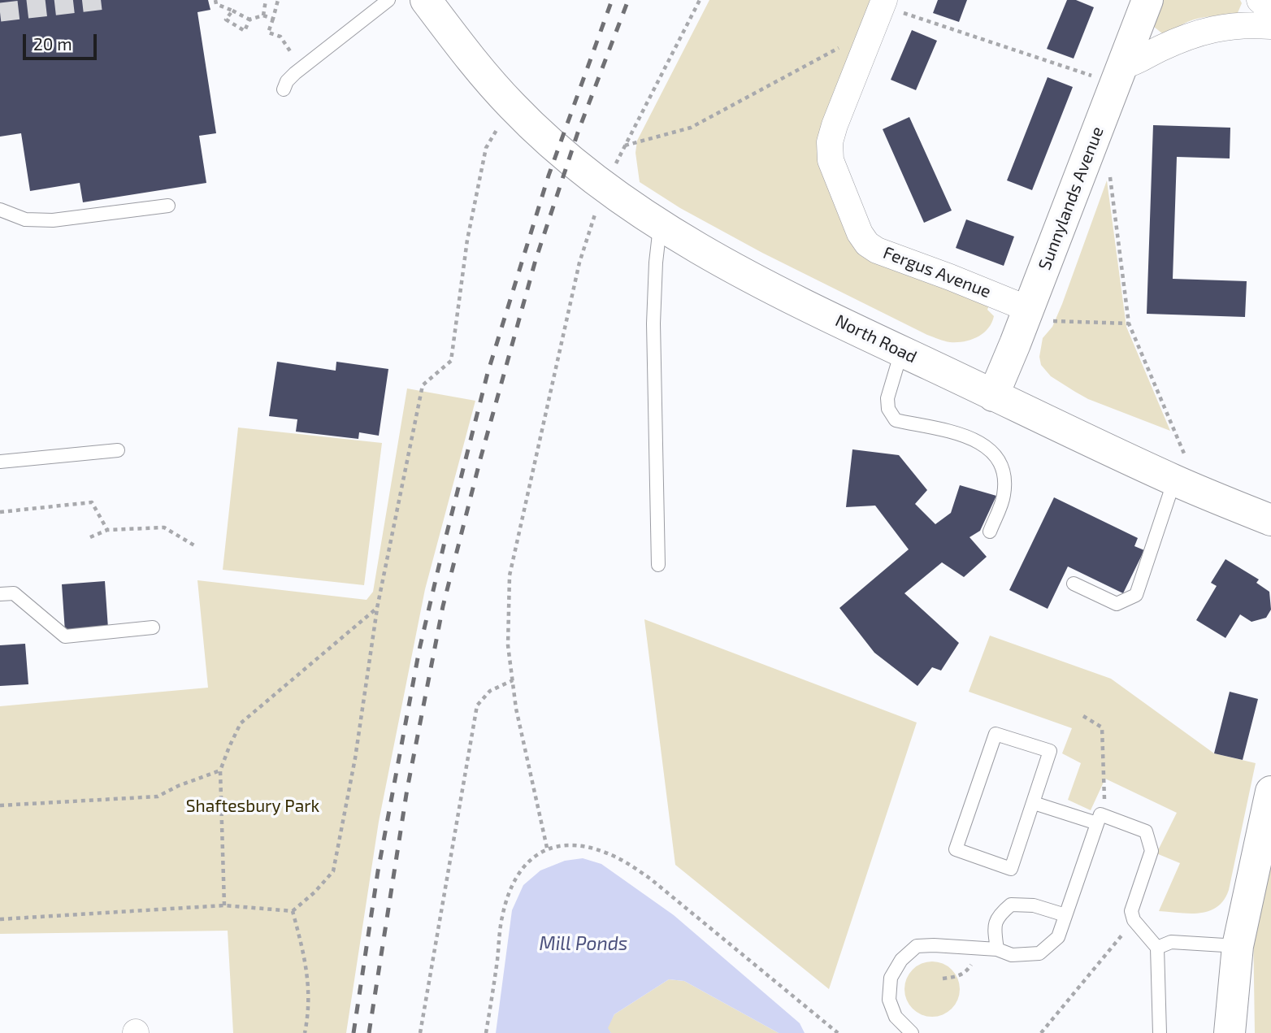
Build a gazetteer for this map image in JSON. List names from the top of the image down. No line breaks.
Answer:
{"streets":{"street":["Sunnylands Avenue","Fergus Avenue","North Road"]},"crossings":[["Sunnylands Avenue","Fergus Avenue"],["Sunnylands Avenue","North Road"]],"water":["Mill Ponds"],"parks":["Shaftesbury Park"],"scale_bar":"20 m"}
